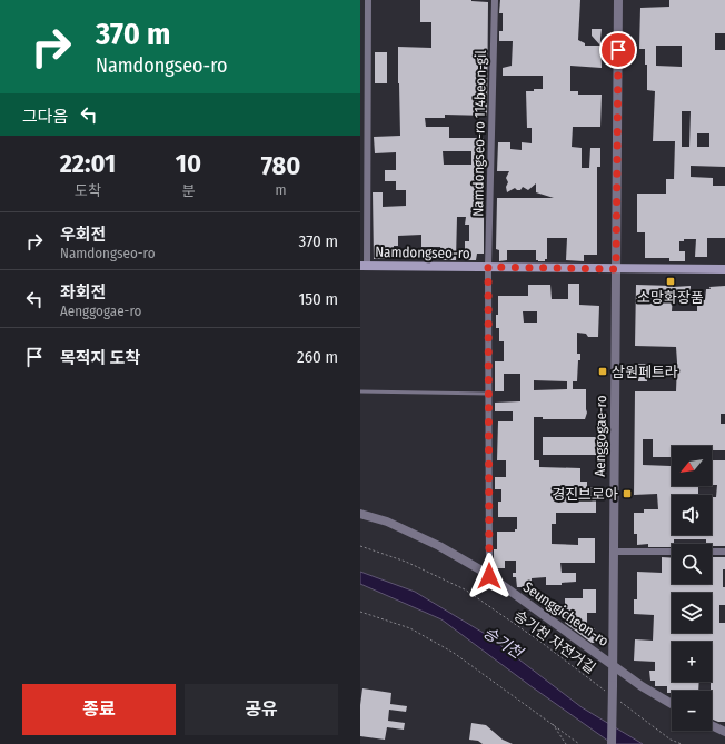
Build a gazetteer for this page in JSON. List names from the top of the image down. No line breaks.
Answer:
{"streets":{"main road":["Namdongseo-ro"],"street":["Namdongseo-ro 114beon-gil","Aenggogae-ro","Seunggicheon-ro"],"path":["승기천 자전거길"]},"crossings":[["Namdongseo-ro 114beon-gil","Namdongseo-ro"],["Namdongseo-ro 114beon-gil","Seunggicheon-ro"],["Namdongseo-ro","Aenggogae-ro"],["Aenggogae-ro","Seunggicheon-ro"],["Aenggogae-ro","승기천 자전거길"]],"water":["승기천"],"places":{"transit":["소망화장품","삼원페트라","경진브로아"]},"north":"bottom left","page":{"turn":["370 m","Namdongseo-ro"],"then":"그다음","eta":["22:01","도착","10","분","780","m"],"list":[{"name":"우회전","note":"Namdongseo-ro","value":"370 m"},{"name":"좌회전","note":"Aenggogae-ro","value":"150 m"},{"name":"목적지 도착","value":"260 m"}],"map_buttons":["+","−"],"buttons":["종료","공유"]}}
